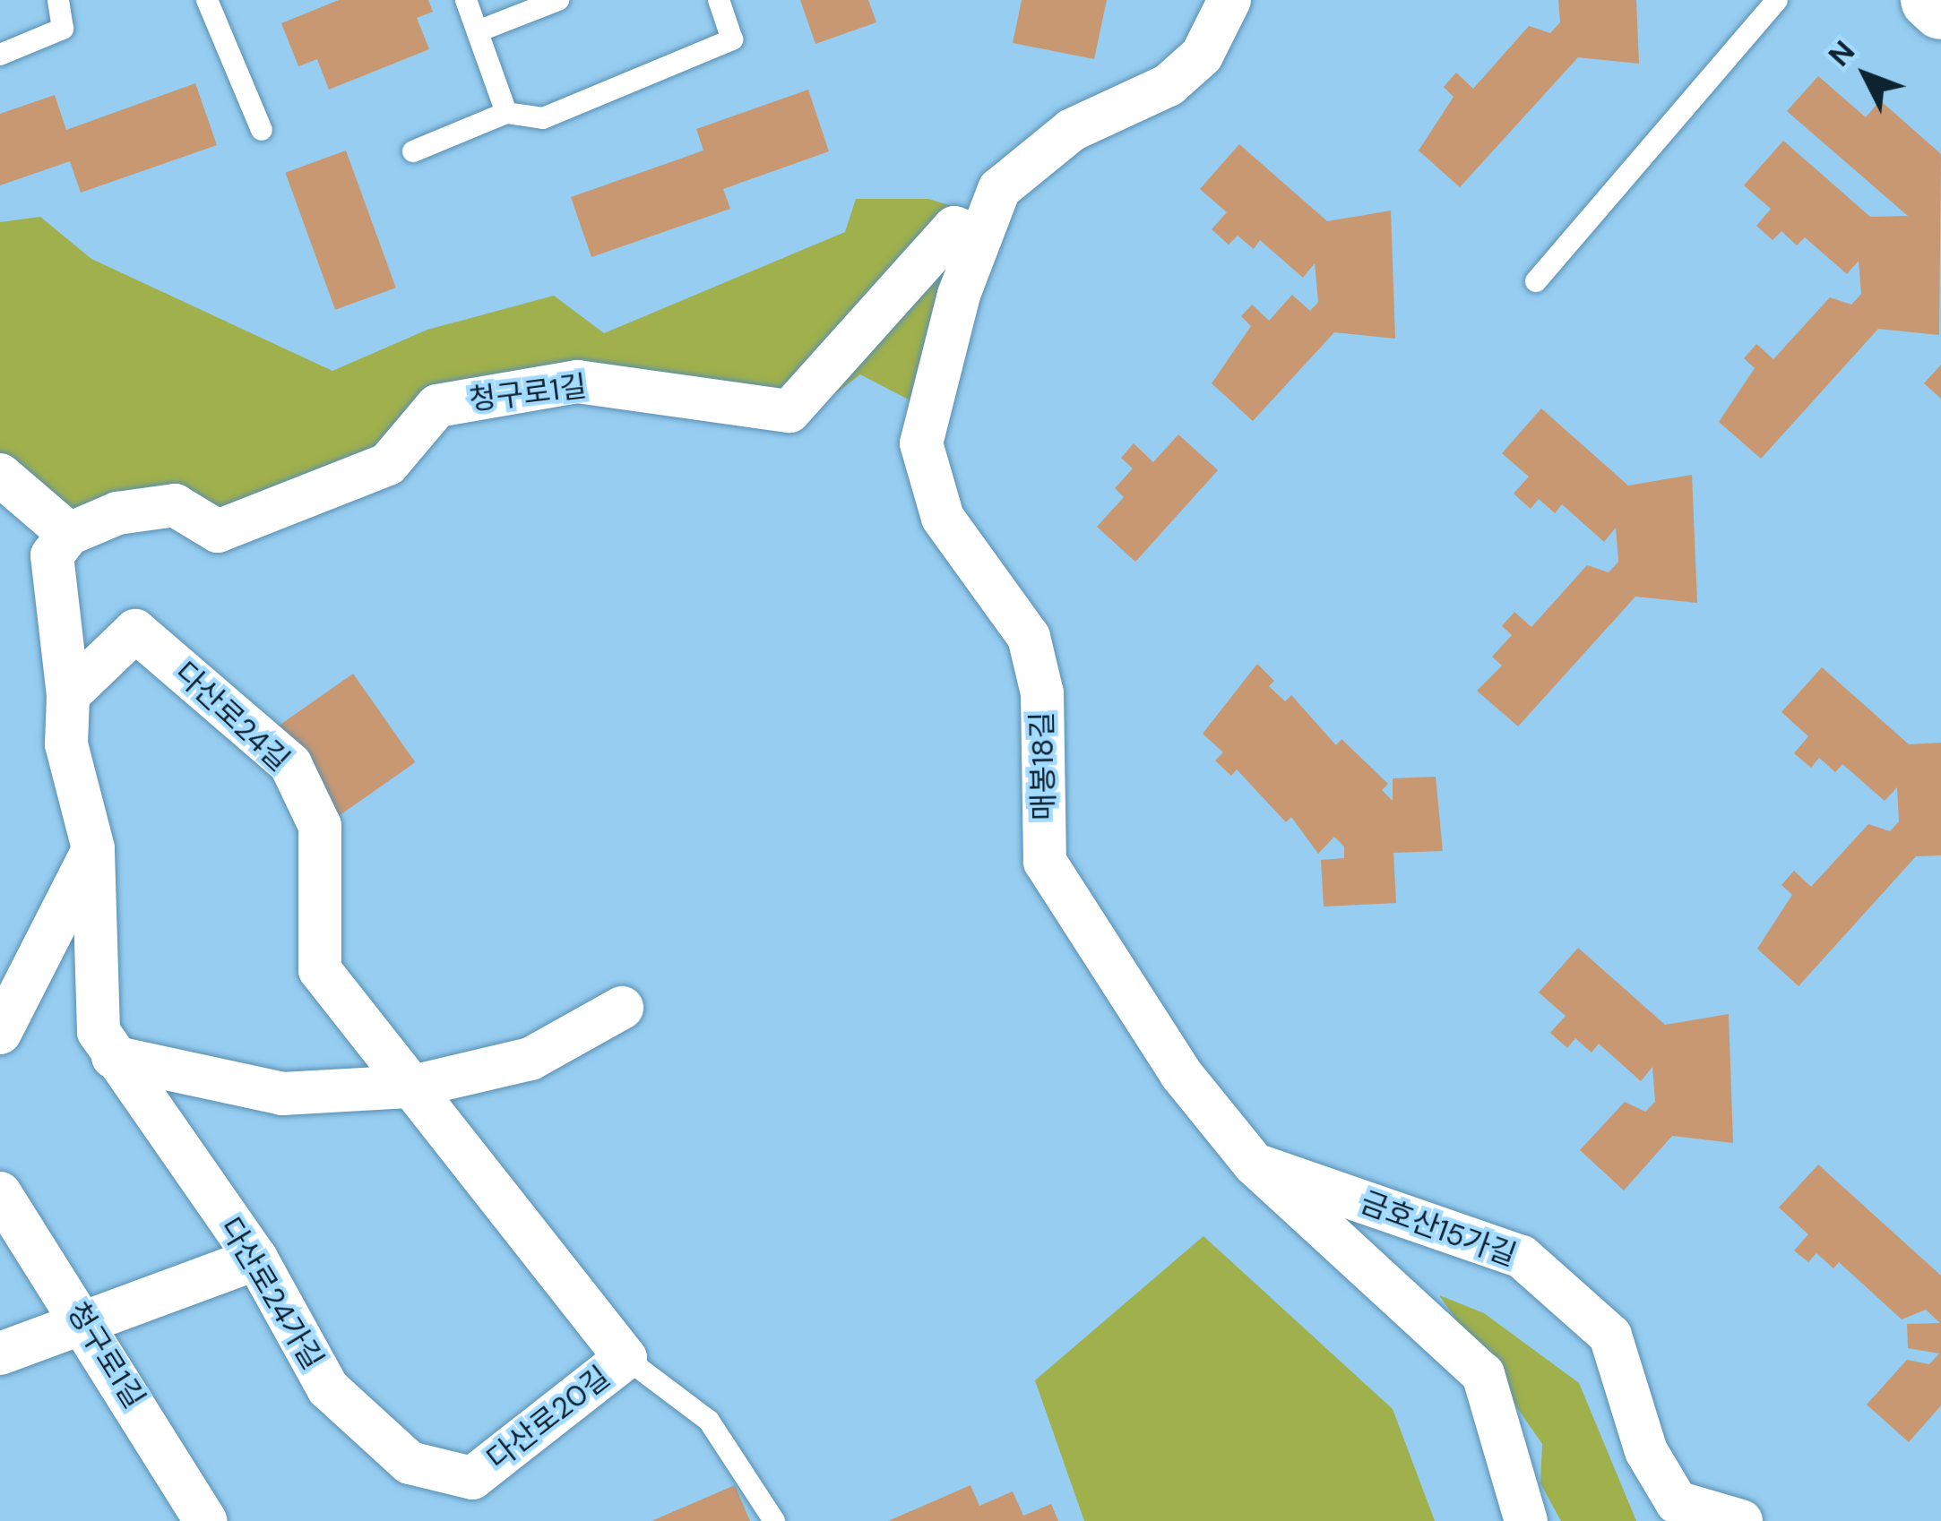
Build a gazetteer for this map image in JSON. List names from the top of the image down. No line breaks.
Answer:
{"streets":{"street":["청구로1길","다산로24길","매봉18길","금호산15가길","다산로24가길","다산로20길"]},"crossings":[["청구로1길","매봉18길"],["다산로24길","다산로20길"],["매봉18길","금호산15가길"],["다산로24가길","다산로20길"]],"north":"top left"}
